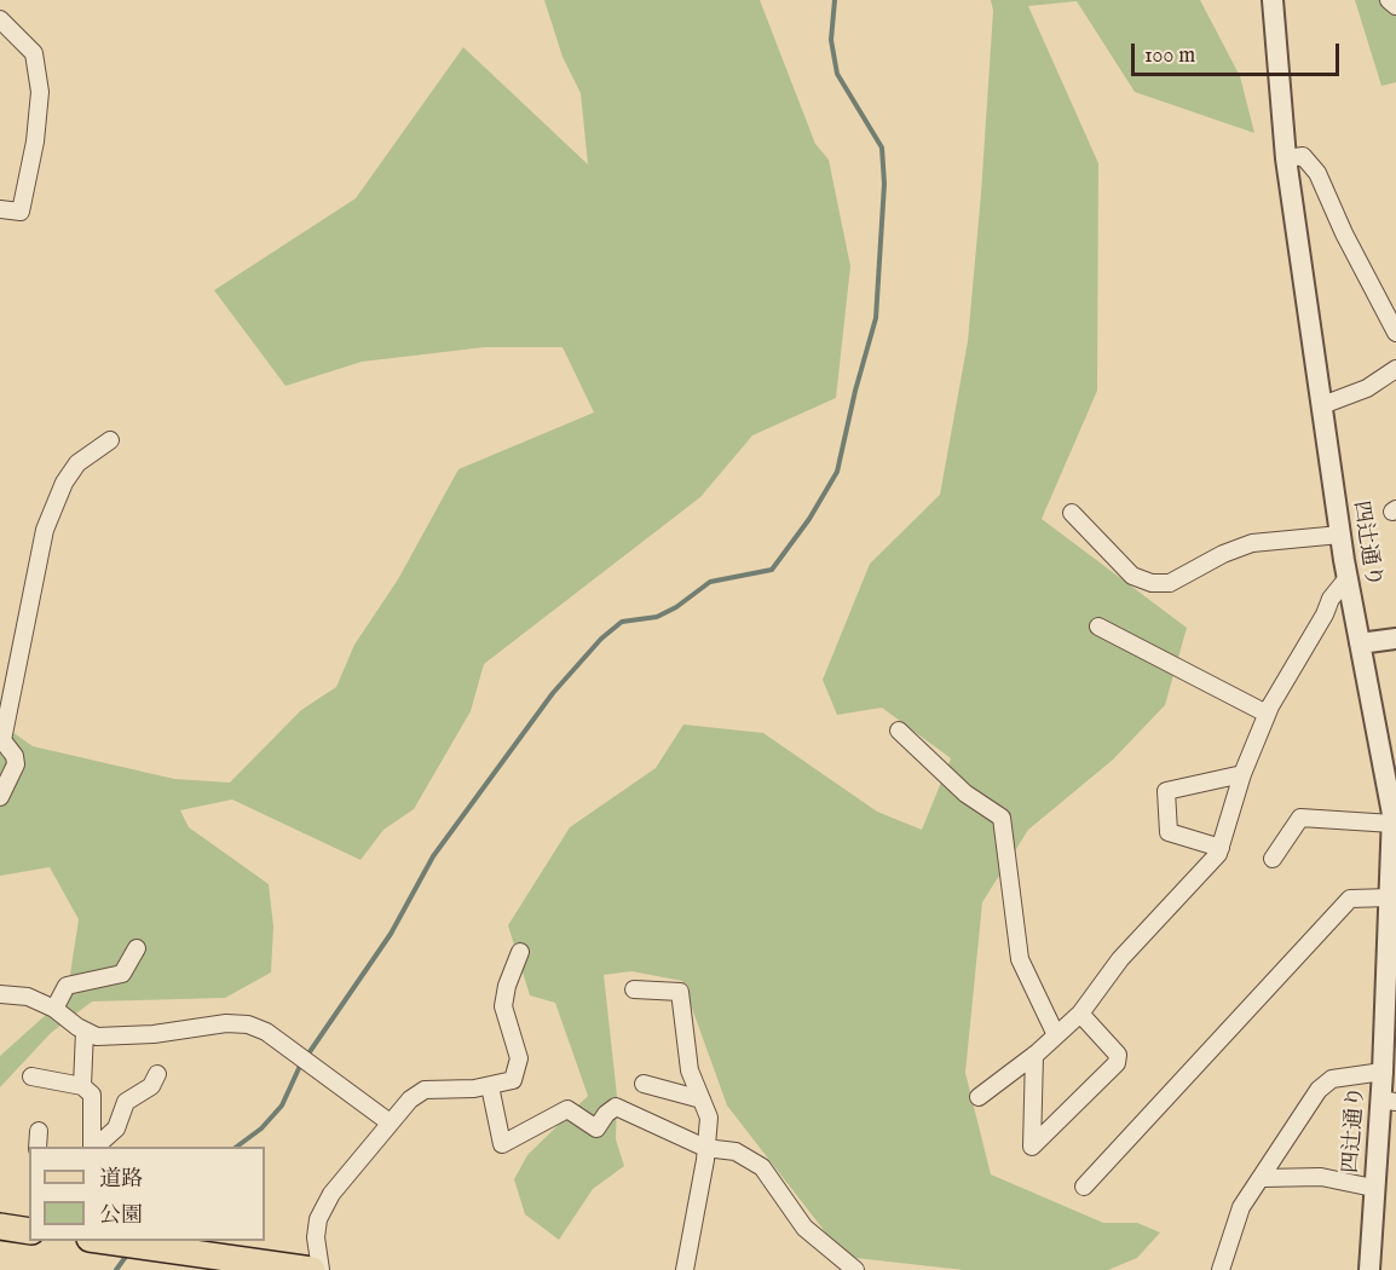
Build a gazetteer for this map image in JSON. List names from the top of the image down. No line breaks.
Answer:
{"streets":{"street":["四辻通り"]},"legend":["道路","公園"],"scale_bar":"100 m"}
